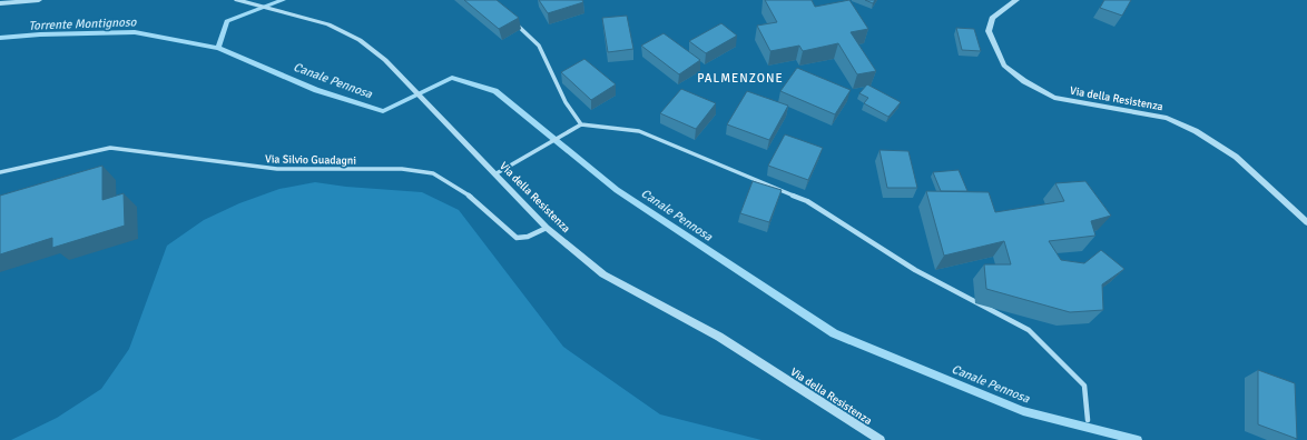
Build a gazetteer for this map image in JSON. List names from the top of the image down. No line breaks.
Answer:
{"streets":{"street":["Via della Resistenza","Via Silvio Guadagni"]},"crossings":[["Via della Resistenza","Via Silvio Guadagni"]],"districts":["PALMENZONE"],"water":["Torrente Montignoso","Canale Pennosa"]}
